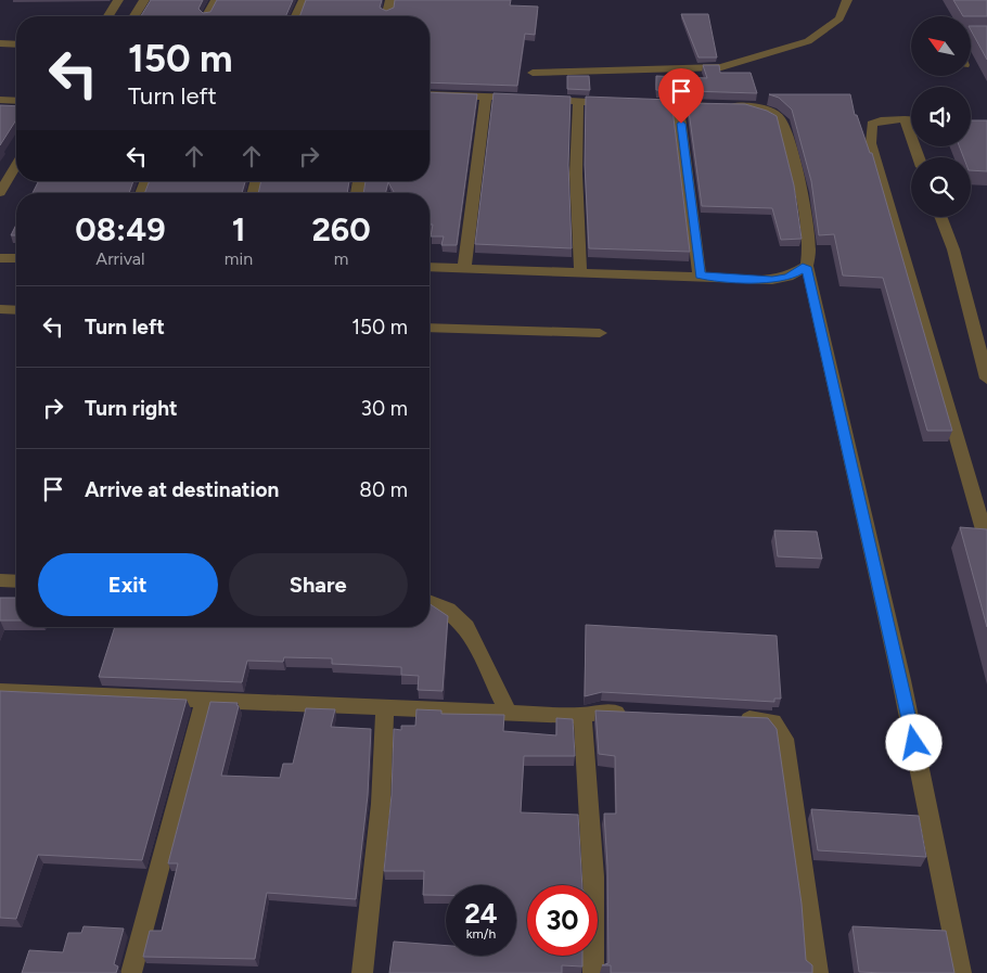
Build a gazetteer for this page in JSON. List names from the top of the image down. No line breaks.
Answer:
{"north":"top left","page":{"turn":["150 m","Turn left"],"eta":["08:49","Arrival","1","min","260","m"],"list":[{"name":"Turn left","value":"150 m"},{"name":"Turn right","value":"30 m"},{"name":"Arrive at destination","value":"80 m"}],"buttons":["Exit","Share"],"speed":"24 km/h","limit":"30"}}
